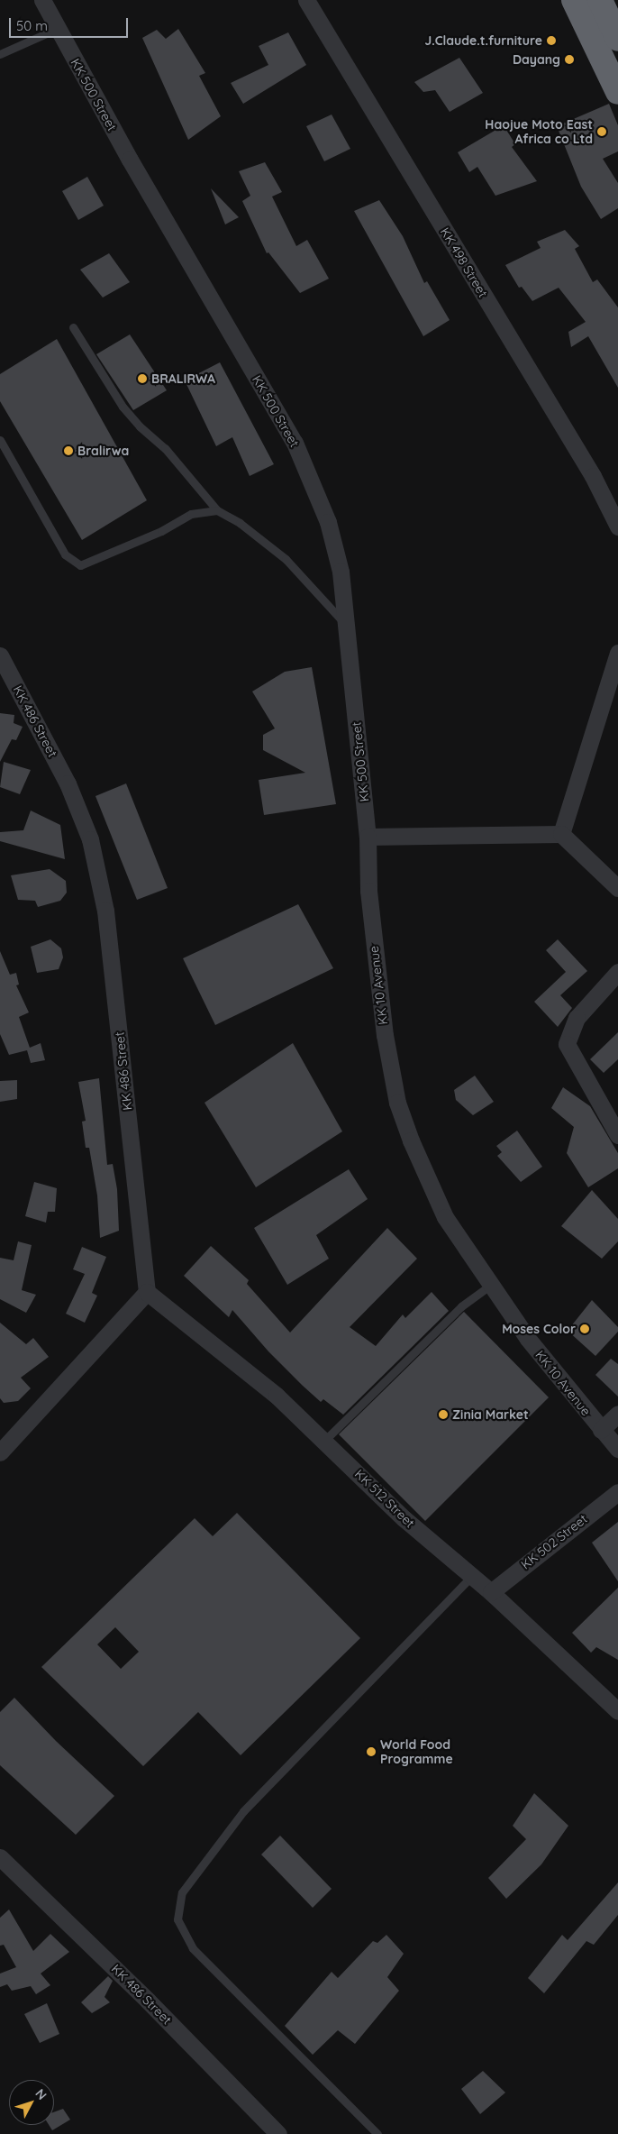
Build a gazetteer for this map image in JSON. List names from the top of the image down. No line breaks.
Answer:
{"streets":{"street":["KK 500 Street","KK 498 Street","KK 486 Street","KK 10 Avenue","KK 512 Street","KK 502 Street"]},"crossings":[["KK 500 Street","KK 10 Avenue"],["KK 486 Street","KK 512 Street"],["KK 512 Street","KK 502 Street"]],"places":["J.Claude.t.furniture","Dayang","Haojue Moto East Africa co Ltd","BRALIRWA","Bralirwa","Moses Color","Zinia Market","World Food Programme"],"scale_bar":"50 m","north":"top right"}
